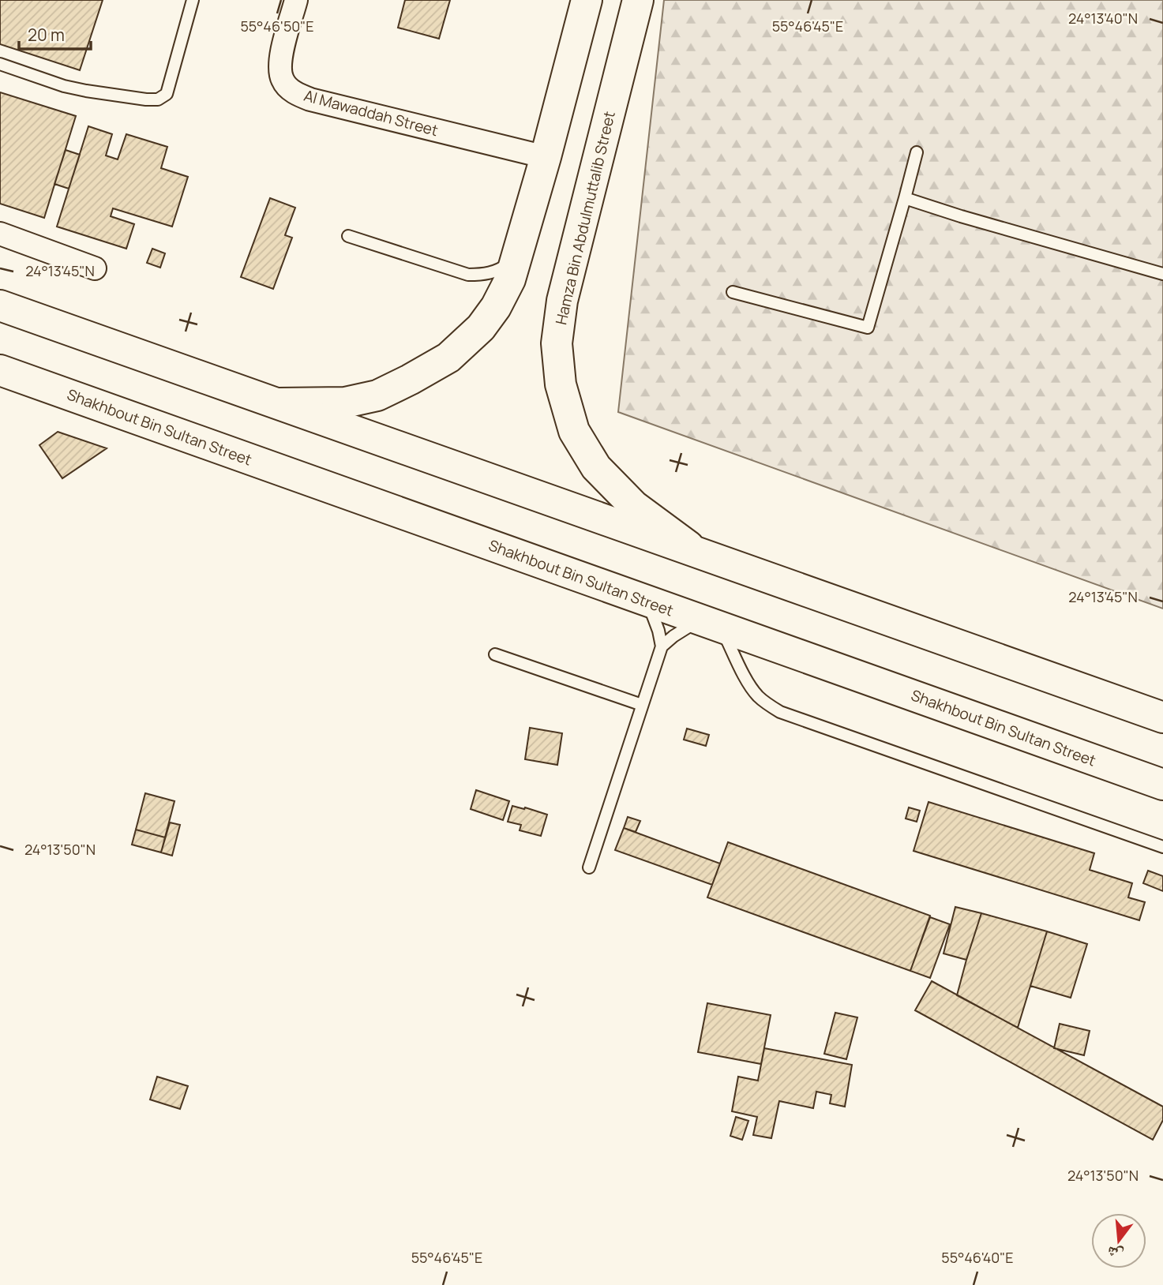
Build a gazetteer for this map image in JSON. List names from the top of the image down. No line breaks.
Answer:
{"streets":{"main road":["Hamza Bin Abdulmuttalib Street","Shakhbout Bin Sultan Street"],"street":["Al Mawaddah Street"]},"scale_bar":"20 m","north":"bottom","coordinates":["24°13'40\"N","55°46'50\"E","55°46'45\"E","24°13'45\"N","24°13'50\"N","55°46'40\"E"]}
